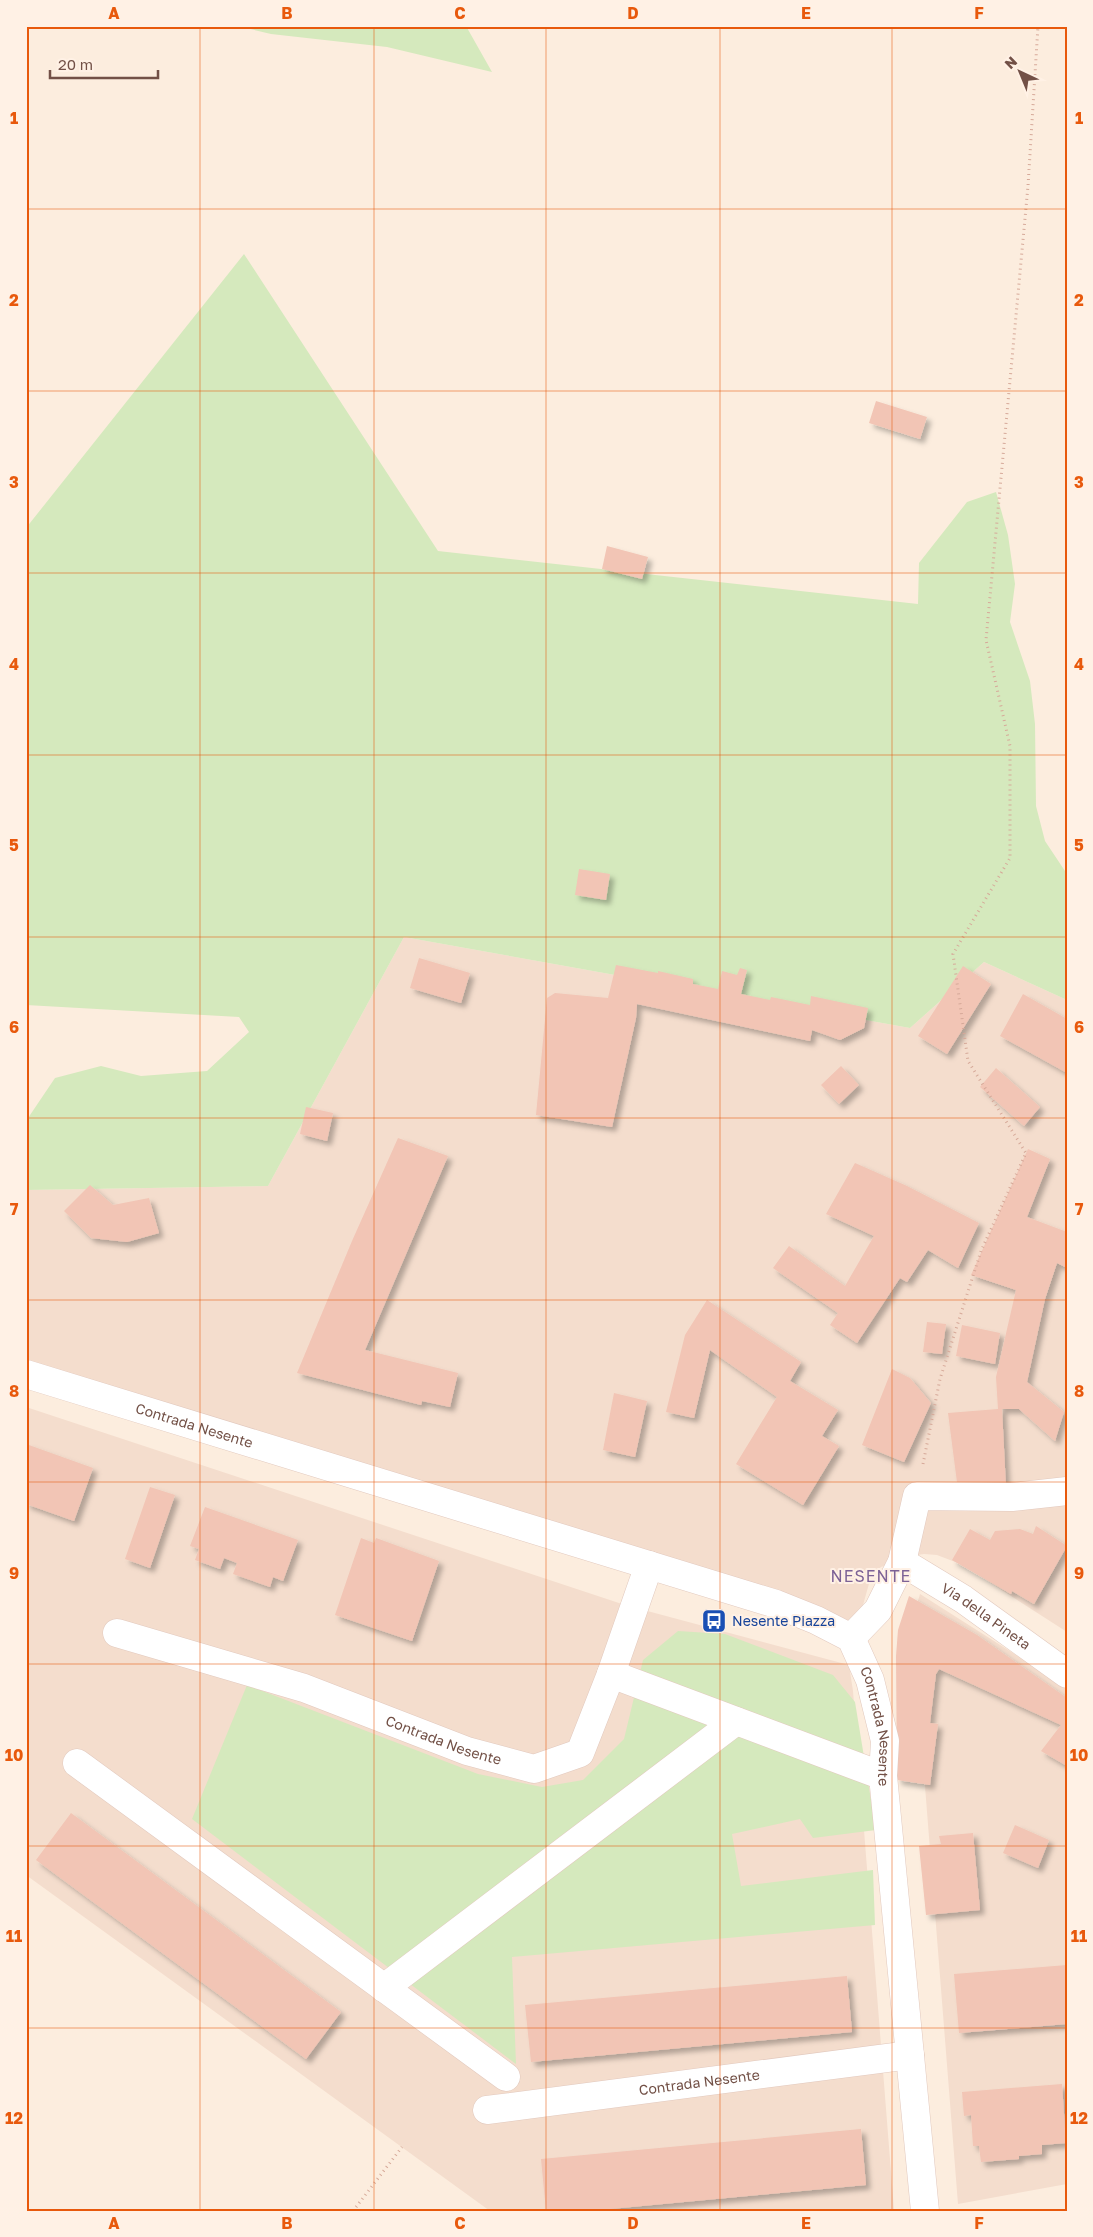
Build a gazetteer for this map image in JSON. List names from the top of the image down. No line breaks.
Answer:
{"streets":{"street":["Contrada Nesente","Via della Pineta"]},"districts":["NESENTE"],"places":{"bus stop":["Nesente Piazza"]},"scale_bar":"20 m","north":"top left","grid":{"columns":["A","B","C","D","E","F"],"rows":["1","2","3","4","5","6","7","8","9","10","11","12"]}}
